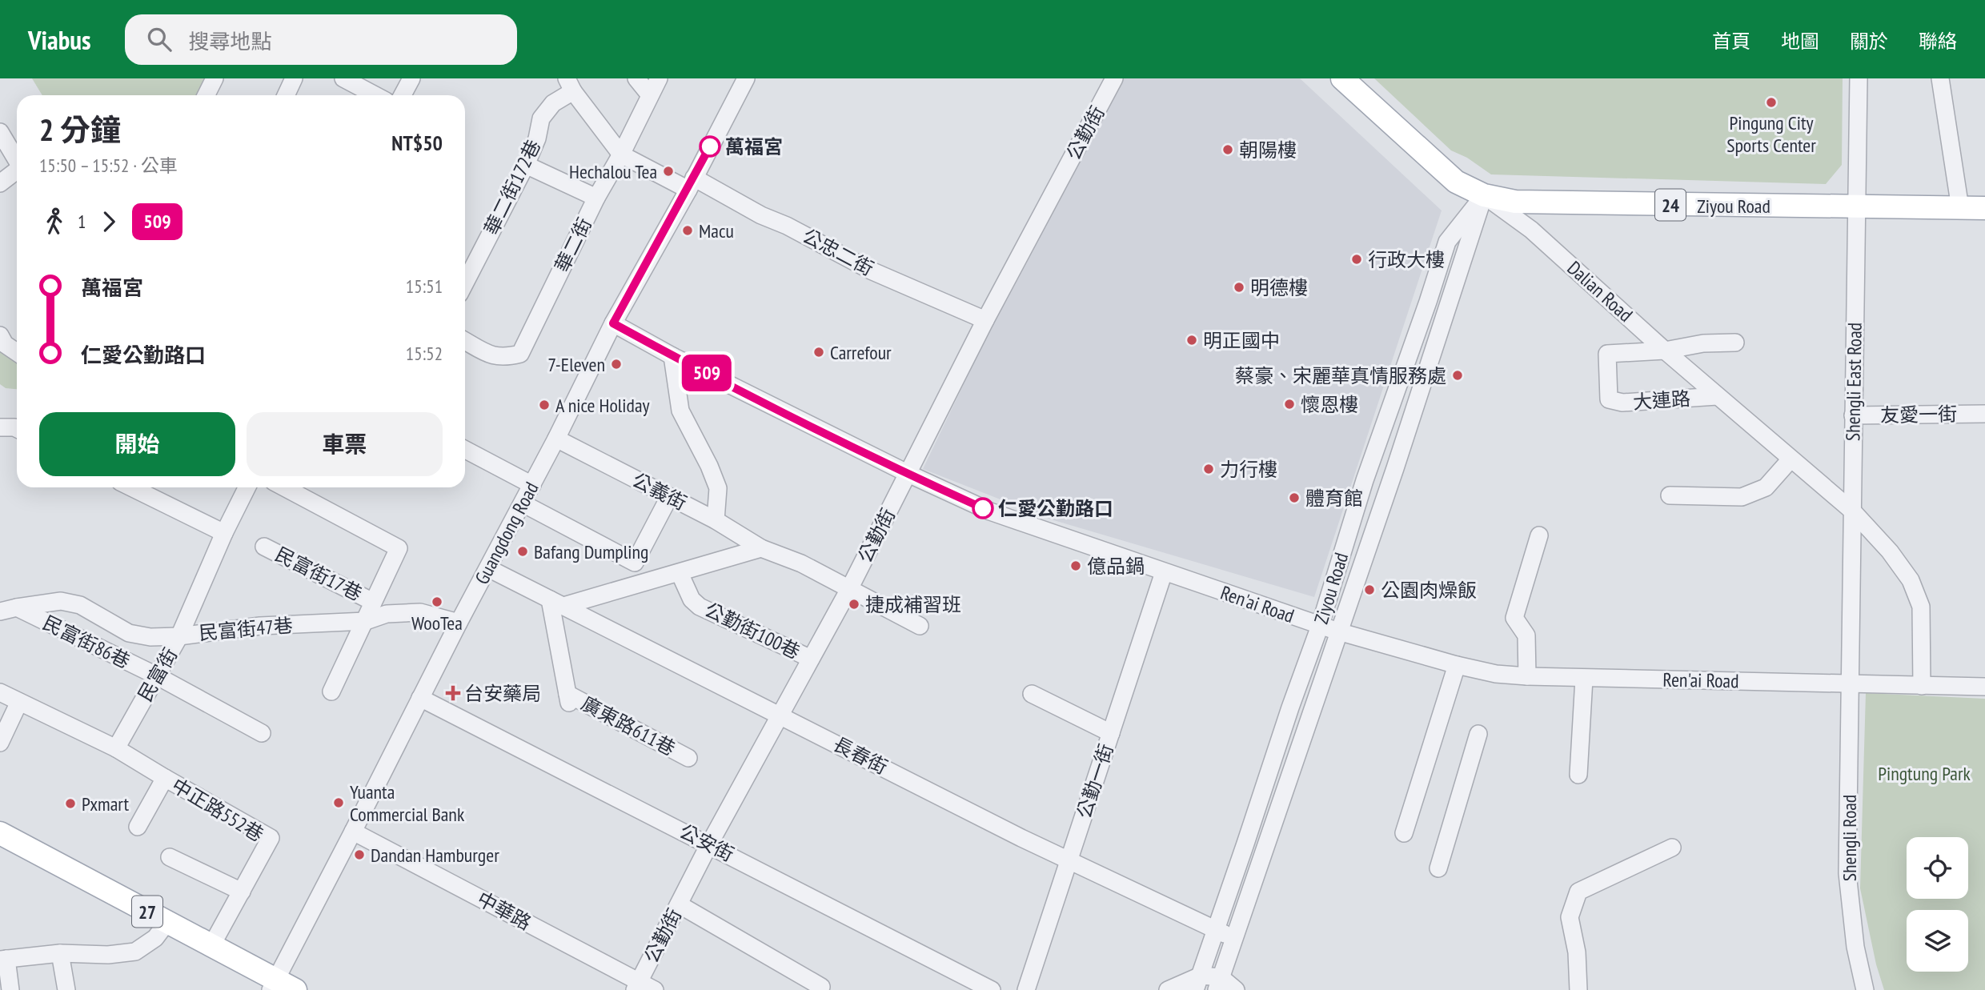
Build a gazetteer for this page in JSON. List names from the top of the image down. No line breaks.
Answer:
{"streets":{"main road":["24","Ziyou Road","Dalian Road","27"],"street":["公勤街","華二街172巷","華二街","公忠二街","Shengli East Road","大連路","友愛一街","公義街","Guangdong Road","民富街17巷","Ren'ai Road","民富街47巷","公勤街100巷","民富街86巷","民富街","廣東路611巷","長春街","公勤一街","中正路552巷","Shengli Road","公安街","中華路"]},"crossings":[["公勤街","公忠二街"],["公勤街","公義街"],["公勤街","Ren'ai Road"],["公勤街","公勤街100巷"],["公勤街","長春街"],["公勤街","公安街"],["公勤街","中華路"],["Ziyou Road","Dalian Road"],["Ziyou Road","Shengli East Road"],["Ziyou Road","Ren'ai Road"],["Ziyou Road","長春街"],["華二街","公忠二街"],["公忠二街","Guangdong Road"],["Dalian Road","Shengli East Road"],["Dalian Road","大連路"],["Shengli East Road","友愛一街"],["Shengli East Road","Ren'ai Road"],["Shengli East Road","Shengli Road"],["公義街","Guangdong Road"],["Guangdong Road","Ren'ai Road"],["Guangdong Road","民富街47巷"],["Guangdong Road","長春街"],["Guangdong Road","公安街"],["Guangdong Road","中華路"],["Guangdong Road","27"],["民富街17巷","民富街47巷"],["Ren'ai Road","公勤一街"],["Ren'ai Road","Shengli Road"],["民富街47巷","民富街86巷"],["民富街47巷","民富街"],["民富街86巷","民富街"],["民富街","中正路552巷"],["廣東路611巷","長春街"],["長春街","公勤一街"],["中正路552巷","27"]],"parks":["Pingtung Park"],"places":{"other":["Pingung City Sports Center","萬福宮","朝陽樓","Hechalou Tea","Macu","行政大樓","明德樓","明正國中","Carrefour","7-Eleven","蔡豪、宋麗華真情服務處","懷恩樓","A nice Holiday","力行樓","體育館","仁愛公勤路口","Bafang Dumpling","億品鍋","公園肉燥飯","WooTea","捷成補習班","Yuanta Commercial Bank","Pxmart","Dandan Hamburger"],"health":["台安藥局"]},"lines":["bus line 509"],"page":{"header":"Viabus","search":"搜尋地點","nav":["首頁","地圖","關於","聯絡"],"on_map":"509","heading":["2 分鐘","15:50 – 15:52 · 公車","NT$50"],"legs":["1","509"],"list":[{"name":"萬福宮","value":"15:51"},{"name":"仁愛公勤路口","value":"15:52"}],"buttons":["開始","車票"]}}
